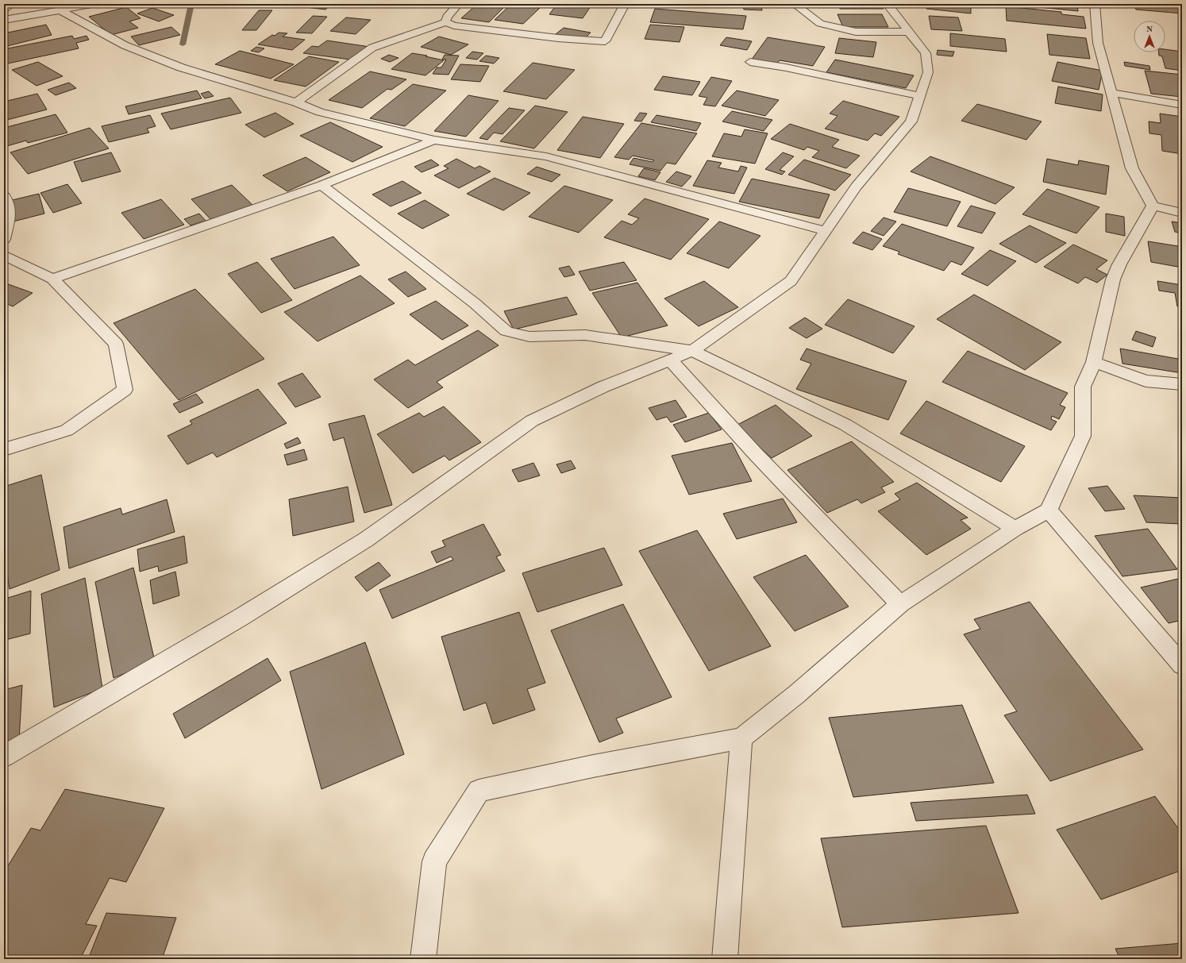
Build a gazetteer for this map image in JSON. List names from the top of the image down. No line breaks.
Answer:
{"north":"top"}
